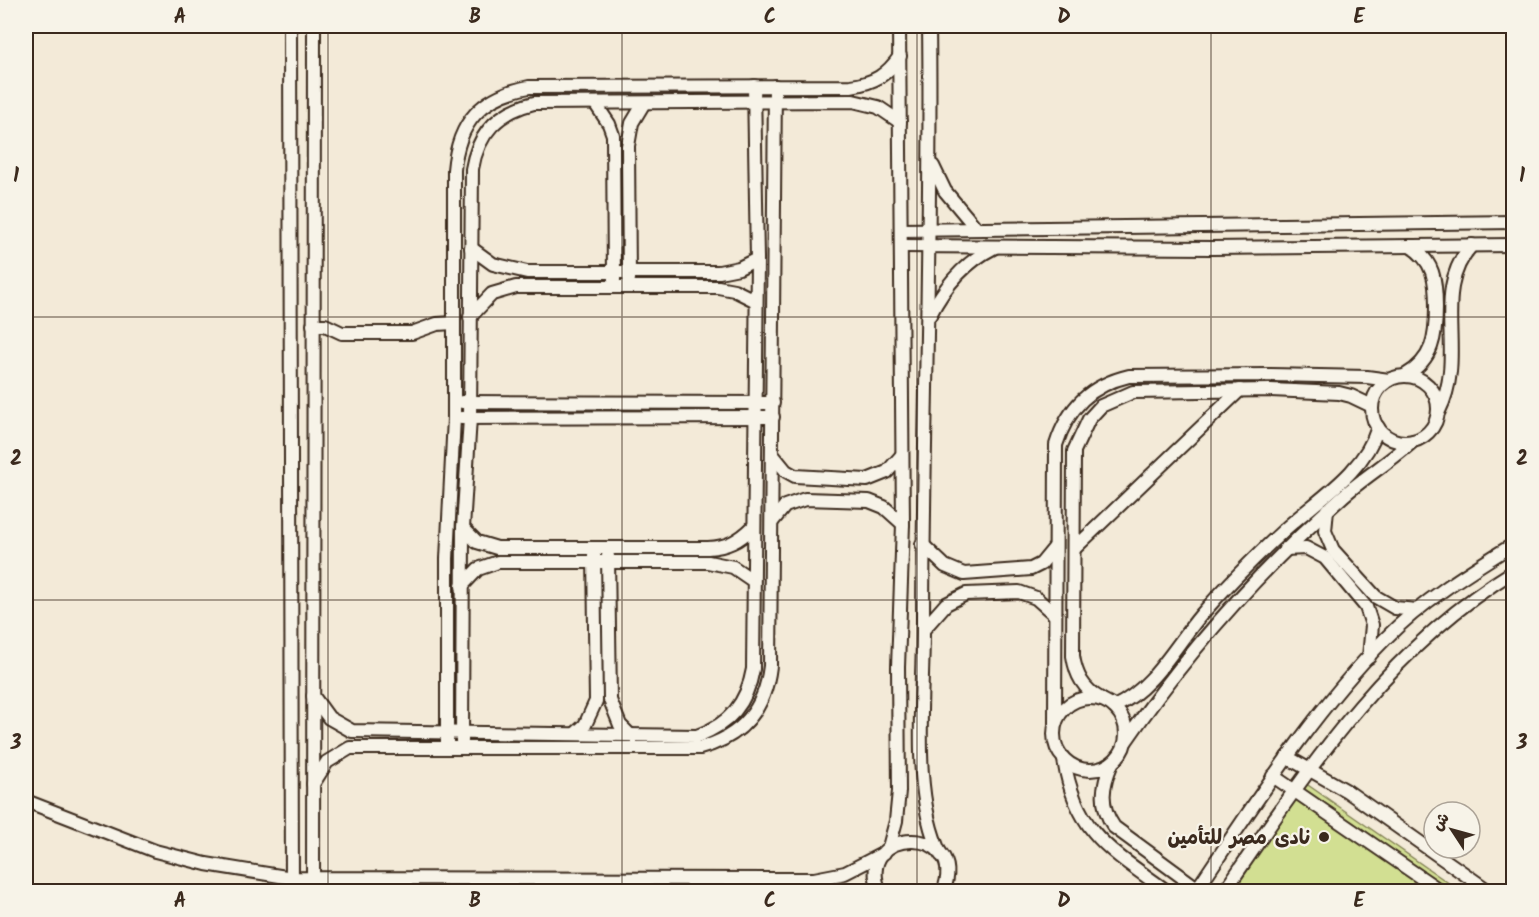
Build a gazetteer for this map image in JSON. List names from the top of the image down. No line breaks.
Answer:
{"places":["نادى مصر للتأمين"],"north":"top left","grid":{"columns":["A","B","C","D","E"],"rows":["1","2","3"]}}
